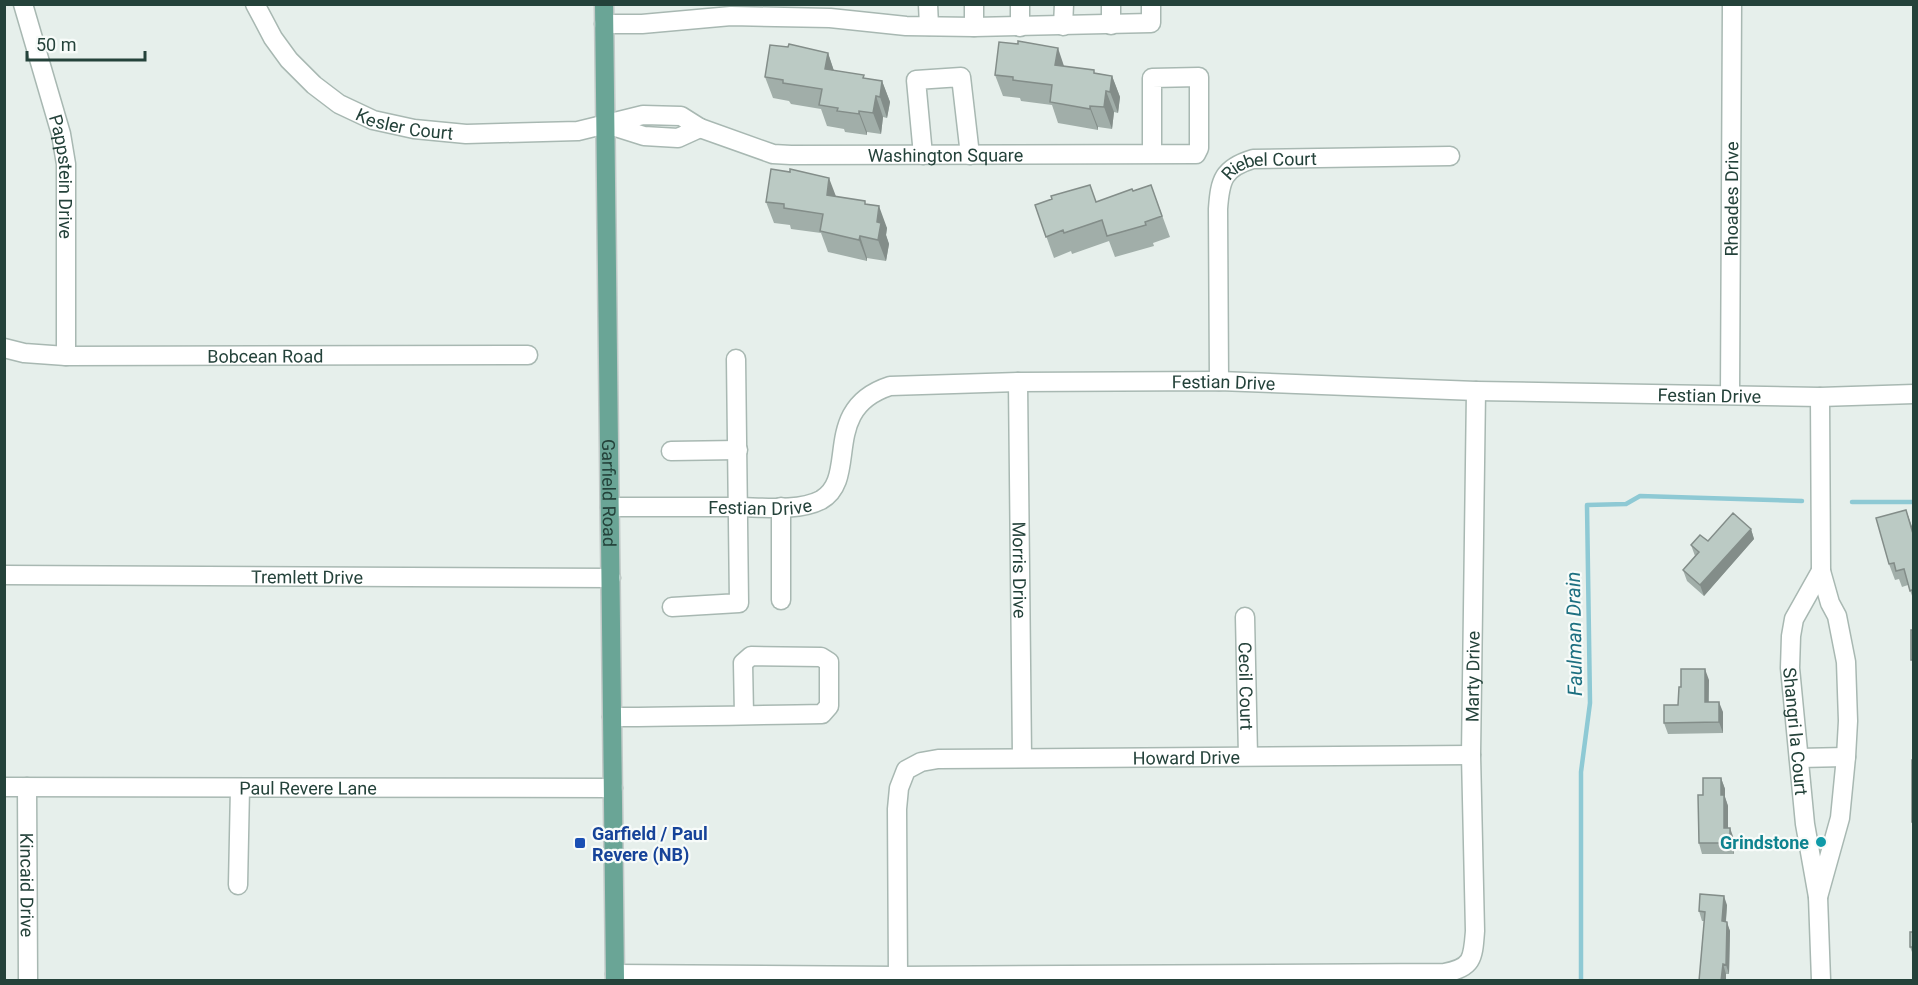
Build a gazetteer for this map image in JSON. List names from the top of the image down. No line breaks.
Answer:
{"streets":{"main road":["Garfield Road"],"street":["Kesler Court","Washington Square","Riebel Court","Pappstein Drive","Rhoades Drive","Bobcean Road","Festian Drive","Morris Drive","Tremlett Drive","Marty Drive","Cecil Court","Shangri la Court","Howard Drive","Paul Revere Lane","Kincaid Drive"]},"crossings":[["Kesler Court","Washington Square"],["Kesler Court","Garfield Road"],["Washington Square","Garfield Road"],["Riebel Court","Festian Drive"],["Pappstein Drive","Bobcean Road"],["Rhoades Drive","Festian Drive"],["Festian Drive","Garfield Road"],["Festian Drive","Morris Drive"],["Festian Drive","Marty Drive"],["Festian Drive","Shangri la Court"],["Garfield Road","Tremlett Drive"],["Garfield Road","Paul Revere Lane"],["Morris Drive","Howard Drive"],["Marty Drive","Howard Drive"],["Cecil Court","Howard Drive"],["Paul Revere Lane","Kincaid Drive"]],"water":["Faulman Drain"],"places":{"other":["Grindstone"],"transit":["Garfield / Paul Revere (NB)"]},"scale_bar":"50 m"}
